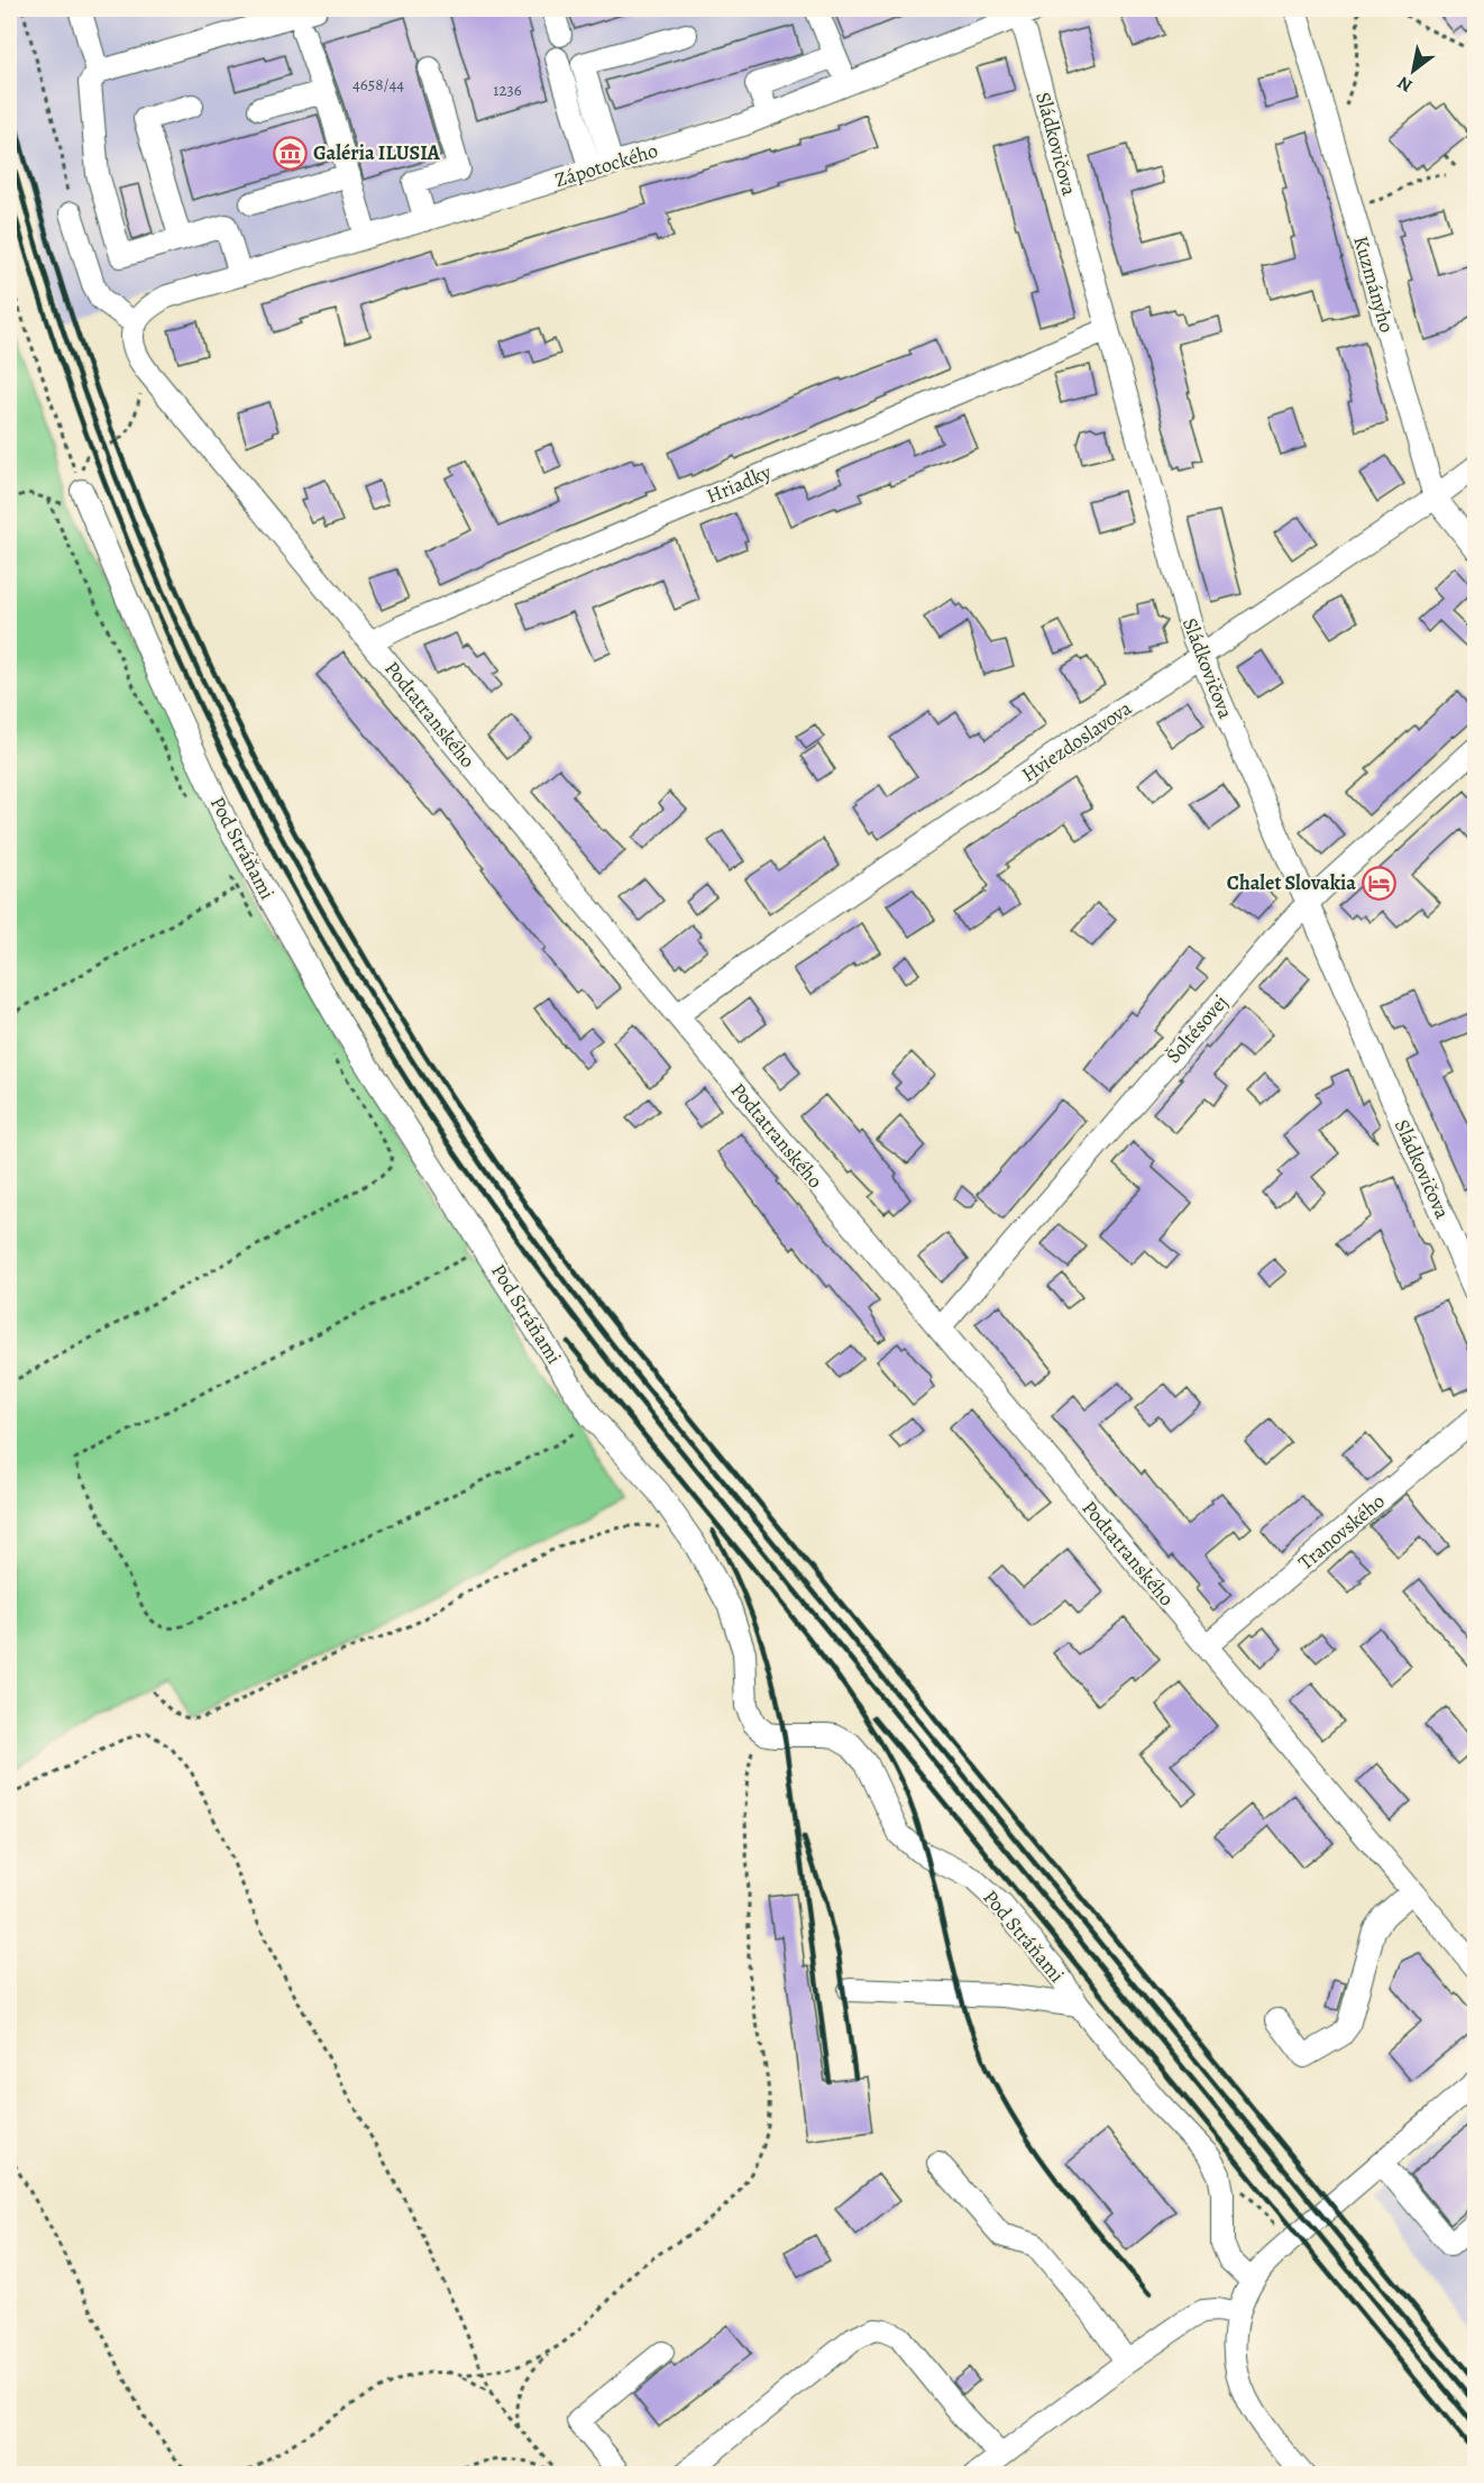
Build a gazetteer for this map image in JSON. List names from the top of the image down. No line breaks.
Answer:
{"streets":{"street":["Sládkovičova","Zápotockého","Kuzmányho","Hriadky","Podtatranského","Hviezdoslavova","Pod Stráňami","Šoltésovej","Tranovského"]},"crossings":[["Sládkovičova","Zápotockého"],["Sládkovičova","Hriadky"],["Sládkovičova","Hviezdoslavova"],["Sládkovičova","Šoltésovej"],["Zápotockého","Podtatranského"],["Kuzmányho","Hviezdoslavova"],["Hriadky","Podtatranského"],["Podtatranského","Hviezdoslavova"],["Podtatranského","Šoltésovej"],["Podtatranského","Tranovského"]],"places":{"museum":["Galéria ILUSIA"],"hotel":["Chalet Slovakia"]},"house_numbers":["4658/44","1236"],"north":"bottom left"}
